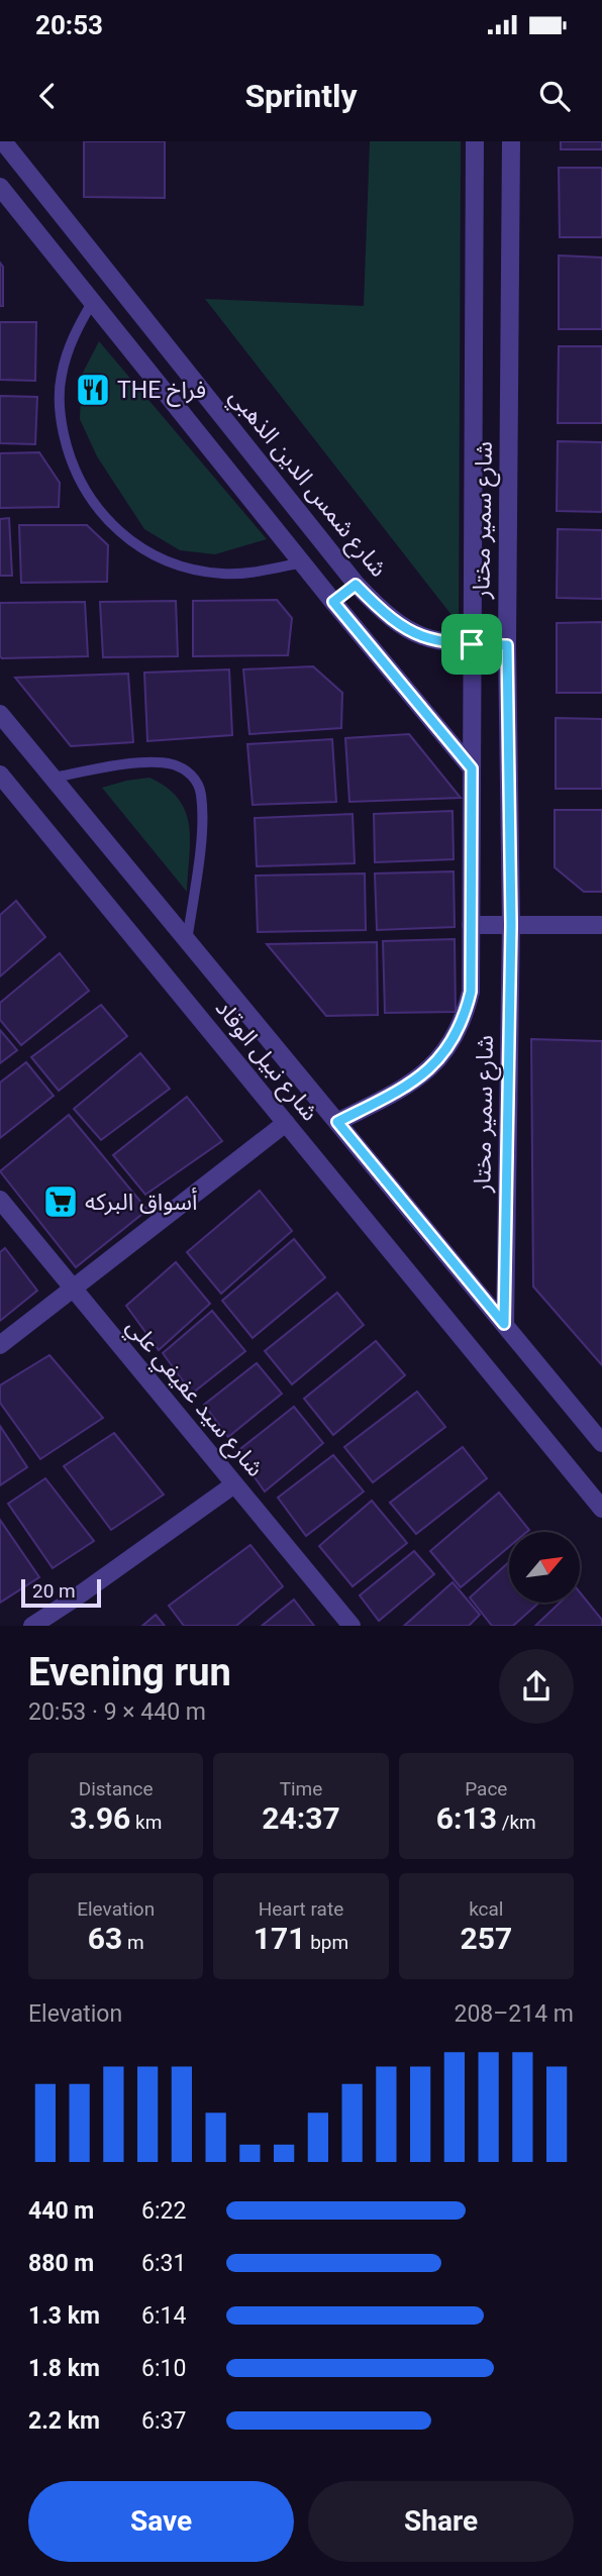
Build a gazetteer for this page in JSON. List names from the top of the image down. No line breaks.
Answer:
{"streets":{"street":["شارع شمس الدين الذهبي","شارع سمير مختار","شارع نبيل الوقاد","شارع سيد عفيفي علي"]},"crossings":[["شارع شمس الدين الذهبي","شارع سمير مختار"],["شارع سمير مختار","شارع نبيل الوقاد"]],"places":{"restaurant":["THE فراخ"],"supermarket":["أسواق البركه"]},"scale_bar":"20 m","north":"top right","page":{"status":"20:53","header":"Sprintly","scale":"20 m","heading":["Evening run","20:53 · 9 × 440 m"],"stats":[["Distance","3.96 km"],["Time","24:37"],["Pace","6:13 /km"],["Elevation","63 m"],["Heart rate","171 bpm"],["kcal","257"]],"chart":["Elevation","208–214 m"],"list":[{"name":"440 m","note":"6:22"},{"name":"880 m","note":"6:31"},{"name":"1.3 km","note":"6:14"},{"name":"1.8 km","note":"6:10"},{"name":"2.2 km","note":"6:37"}],"buttons":["Save","Share"]}}
